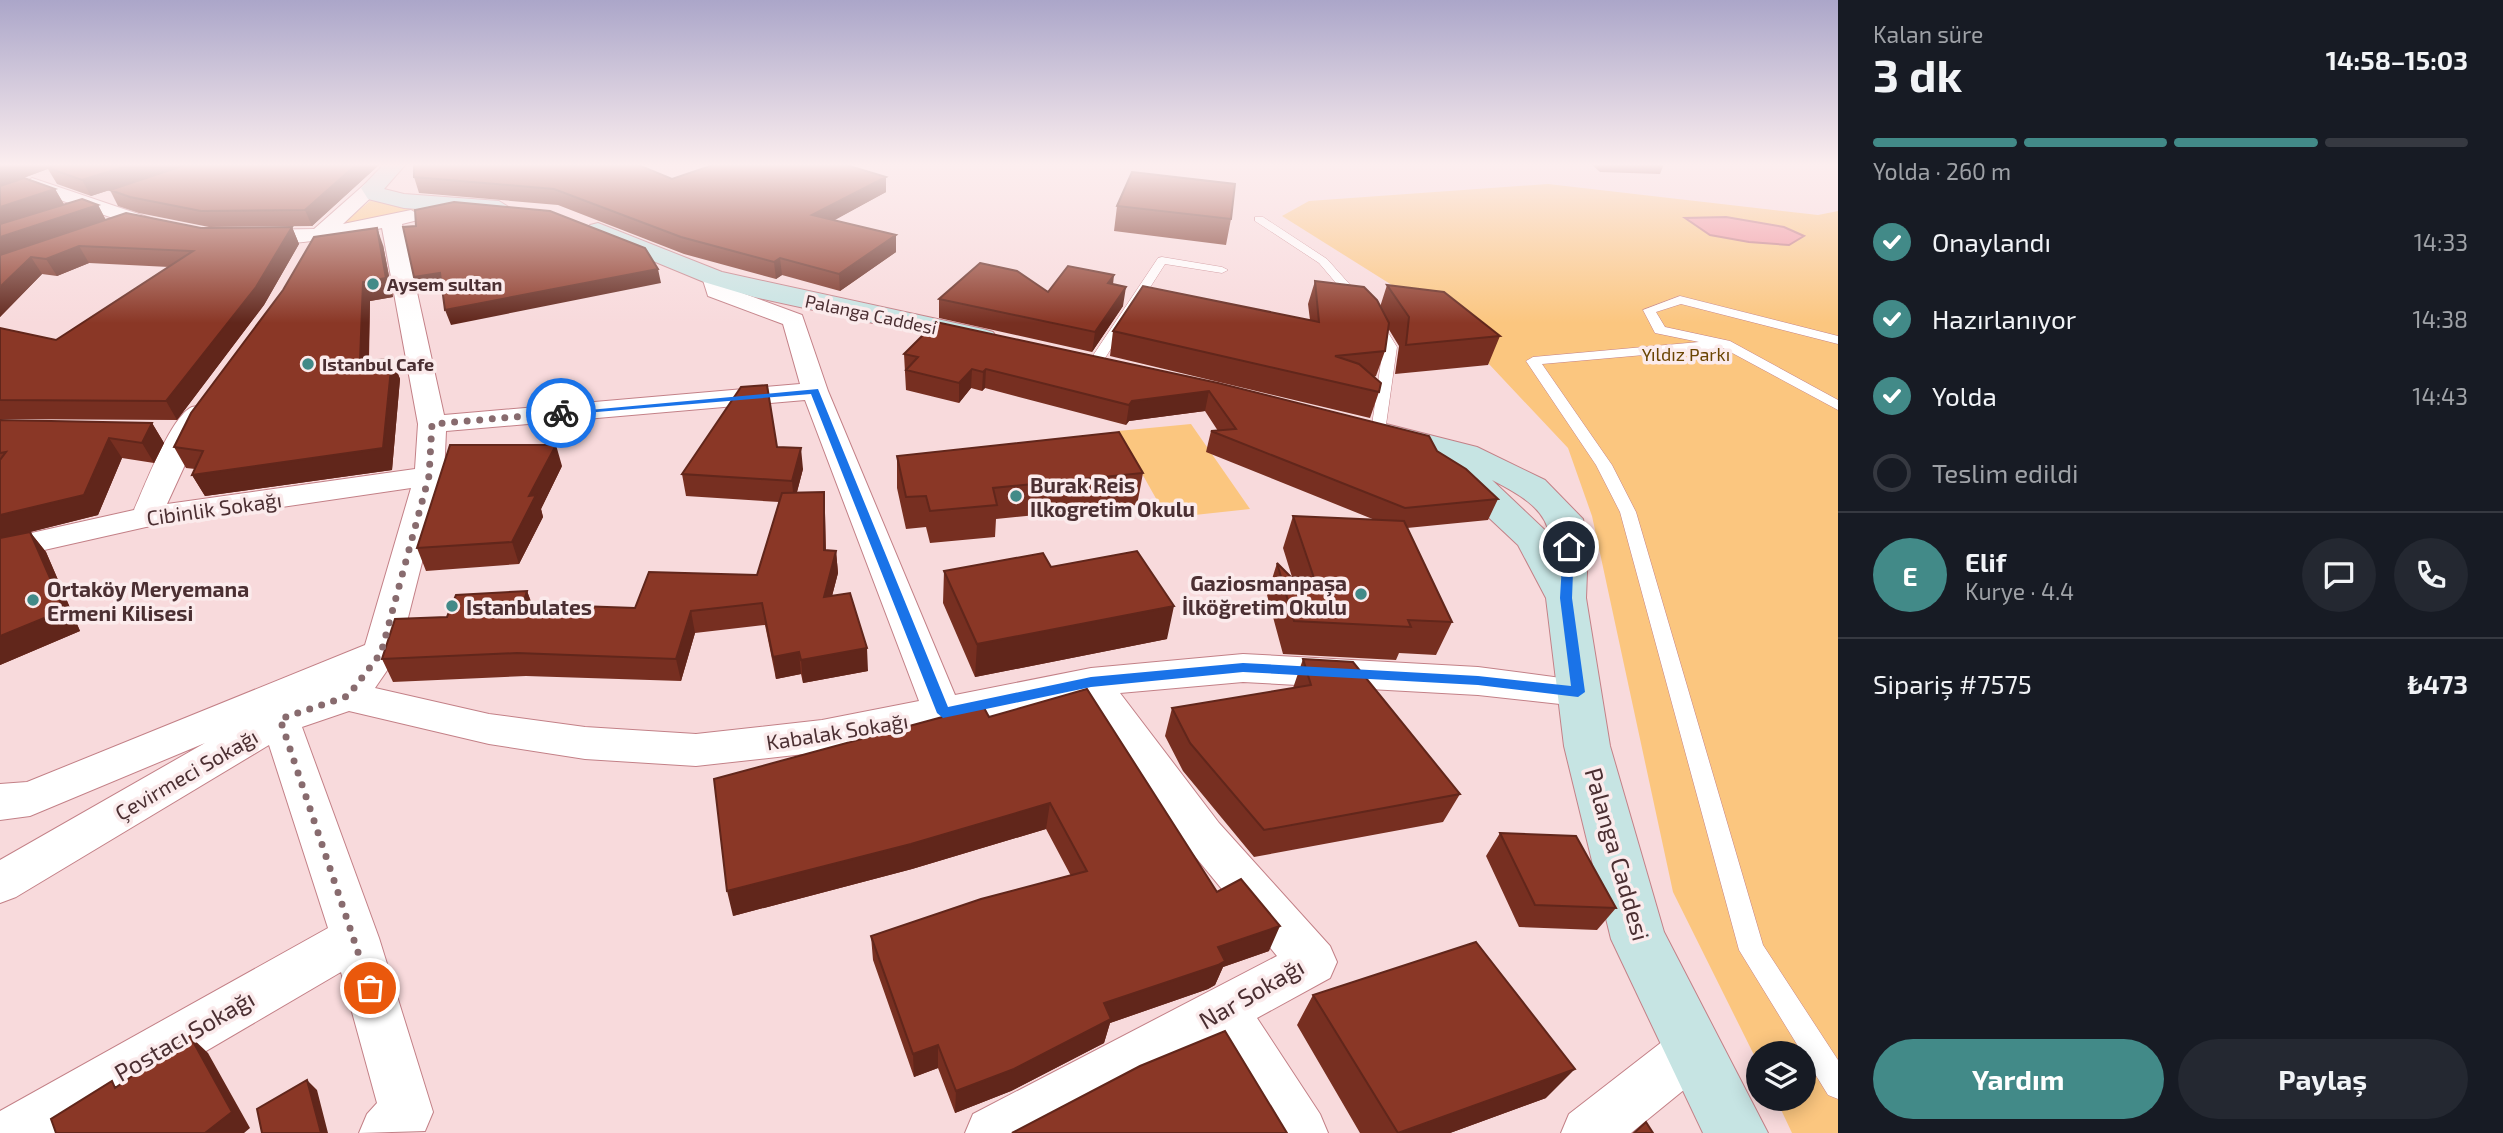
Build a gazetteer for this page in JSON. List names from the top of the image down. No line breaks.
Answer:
{"streets":{"main road":["Palanga Caddesi"],"street":["Cibinlik Sokağı","Kabalak Sokağı","Çevirmeci Sokağı","Nar Sokağı","Postacı Sokağı"]},"crossings":[["Palanga Caddesi","Kabalak Sokağı"],["Kabalak Sokağı","Çevirmeci Sokağı"],["Kabalak Sokağı","Nar Sokağı"]],"parks":["Yıldız Parkı"],"places":["Aysem sultan","Istanbul Cafe","Burak Reis Ilkogretim Okulu","Gaziosmanpaşa İlköğretim Okulu","Ortaköy Meryemana Ermeni Kilisesi","Istanbulates"],"page":{"heading":["3 dk","Kalan süre","14:58–15:03"],"panel":["Elif","Kurye · 4.4","Sipariş #7575","₺473"],"bar":"Yolda · 260 m","list":[["Onaylandı","14:33"],["Hazırlanıyor","14:38"],["Yolda","14:43"],"Teslim edildi"],"round":"E","buttons":["Yardım","Paylaş"]}}
